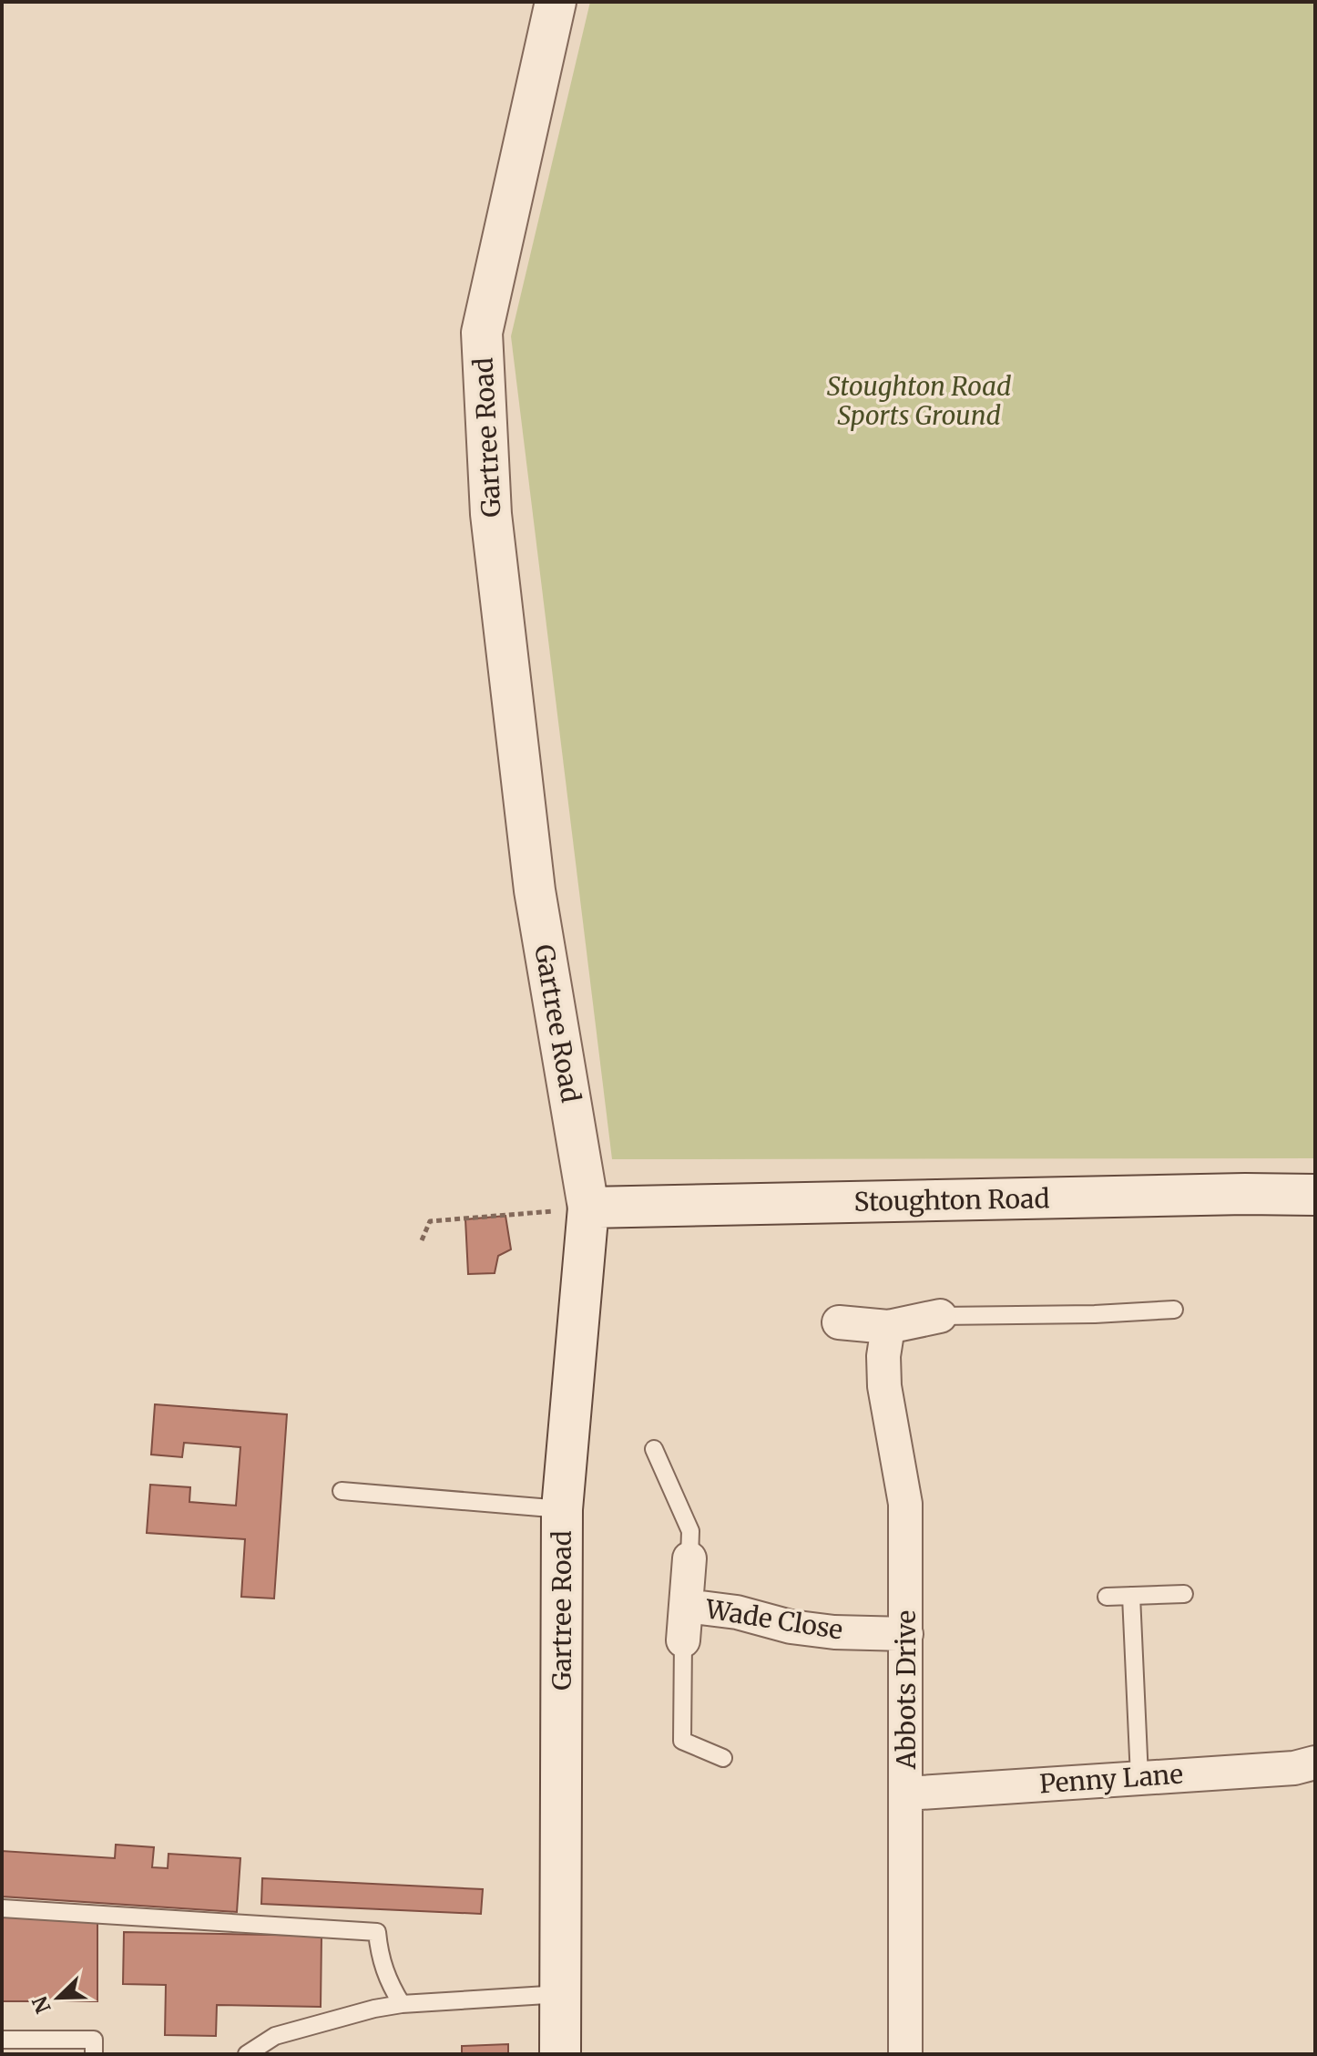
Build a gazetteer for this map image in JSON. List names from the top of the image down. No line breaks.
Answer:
{"streets":{"main road":["Gartree Road","Stoughton Road"],"street":["Wade Close","Abbots Drive","Penny Lane"]},"crossings":[["Gartree Road","Stoughton Road"],["Wade Close","Abbots Drive"],["Abbots Drive","Penny Lane"]],"parks":["Stoughton Road Sports Ground"],"north":"bottom left"}
